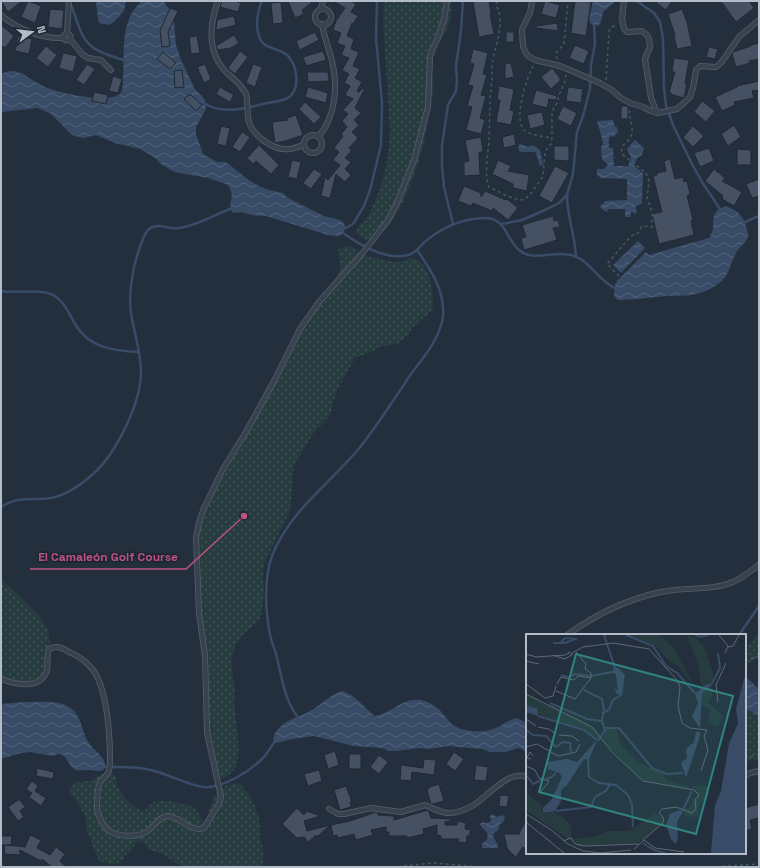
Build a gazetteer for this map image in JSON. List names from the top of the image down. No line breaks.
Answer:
{"places":["El Camaleón Golf Course"],"north":"right"}
